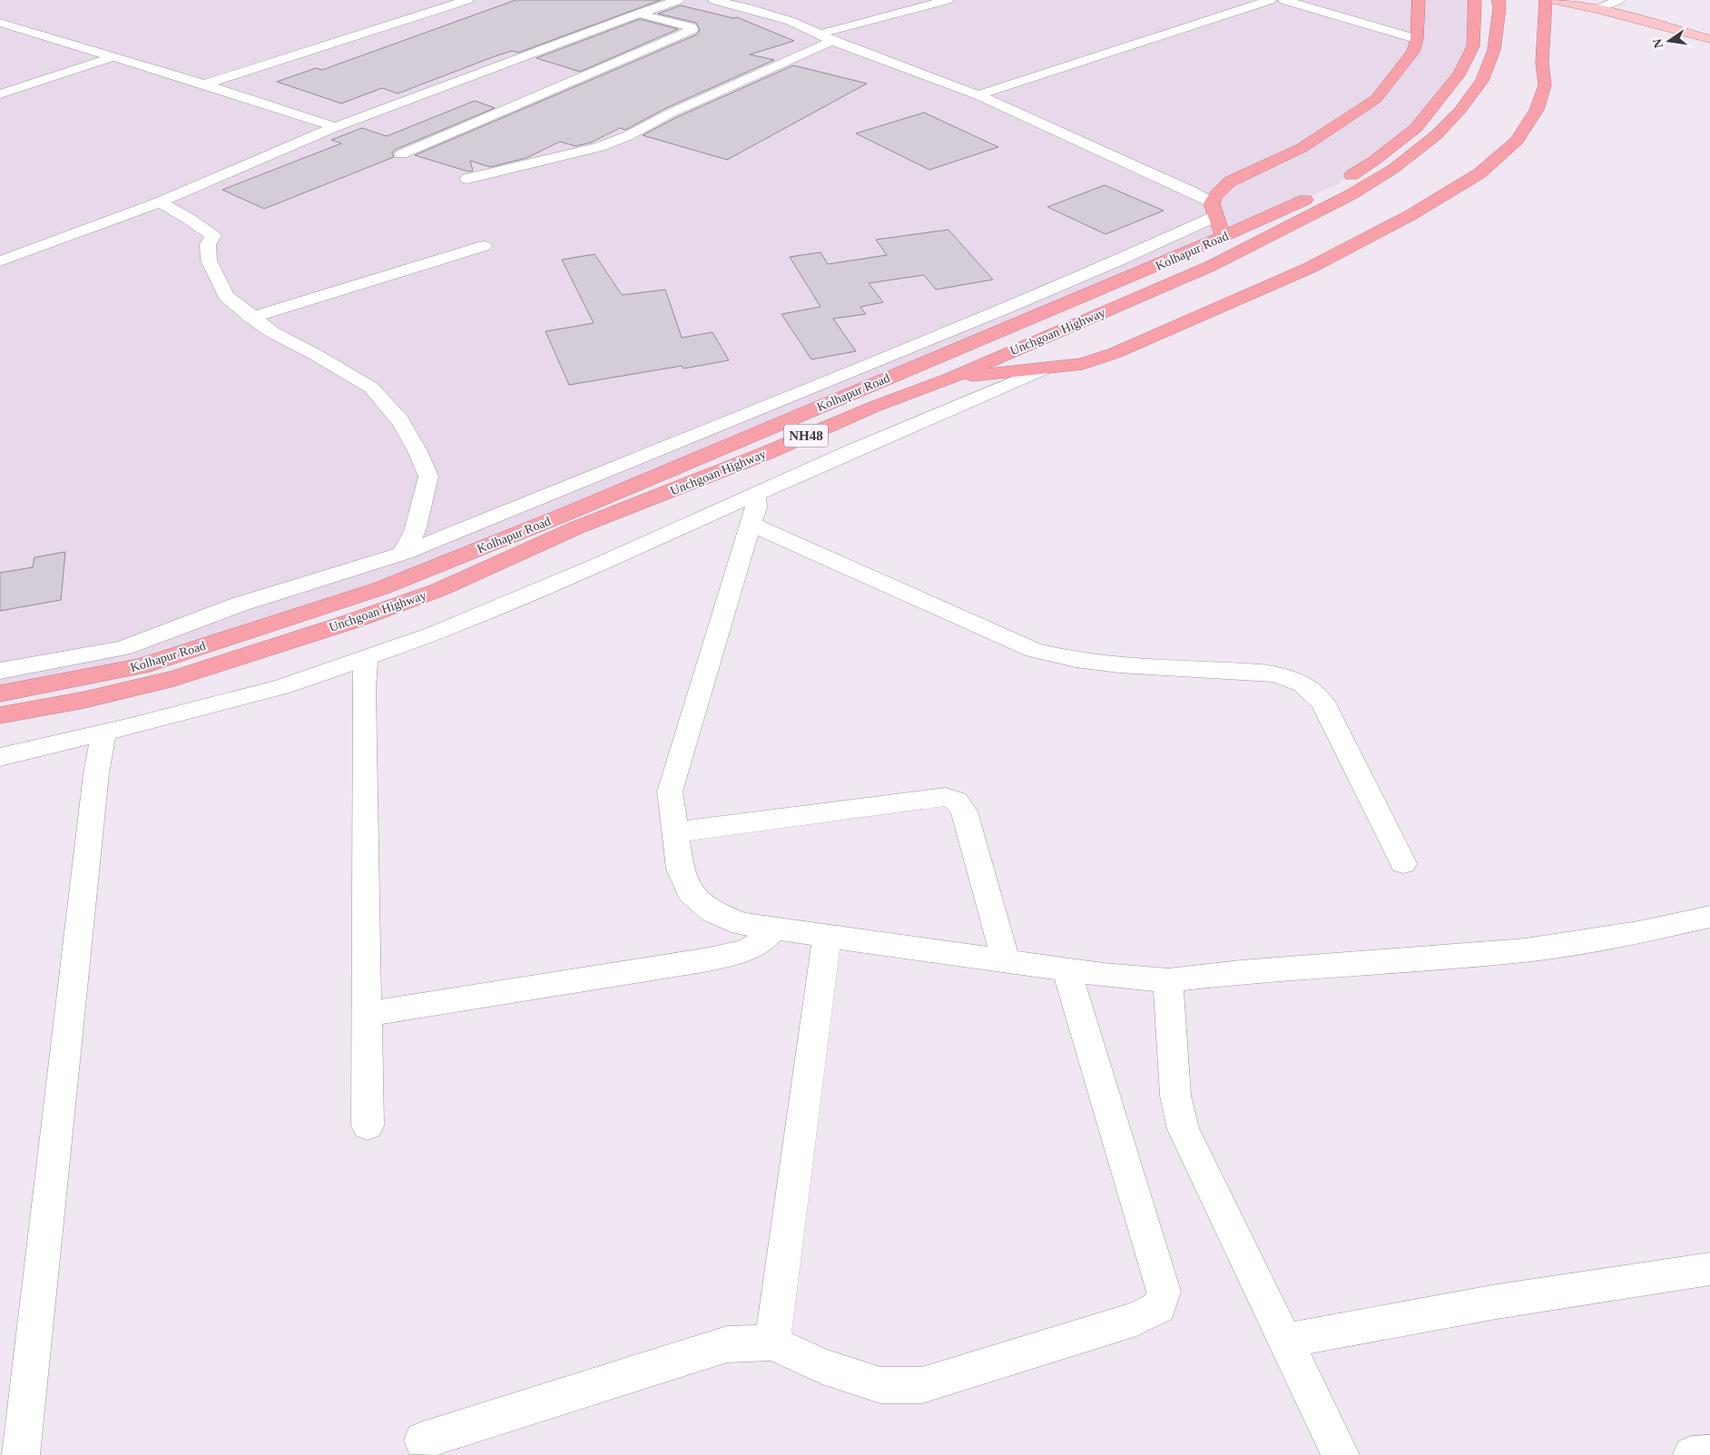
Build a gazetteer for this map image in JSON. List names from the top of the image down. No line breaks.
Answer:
{"streets":{"highway":["Kolhapur Road","Unchgoan Highway","NH48"]},"north":"left"}
